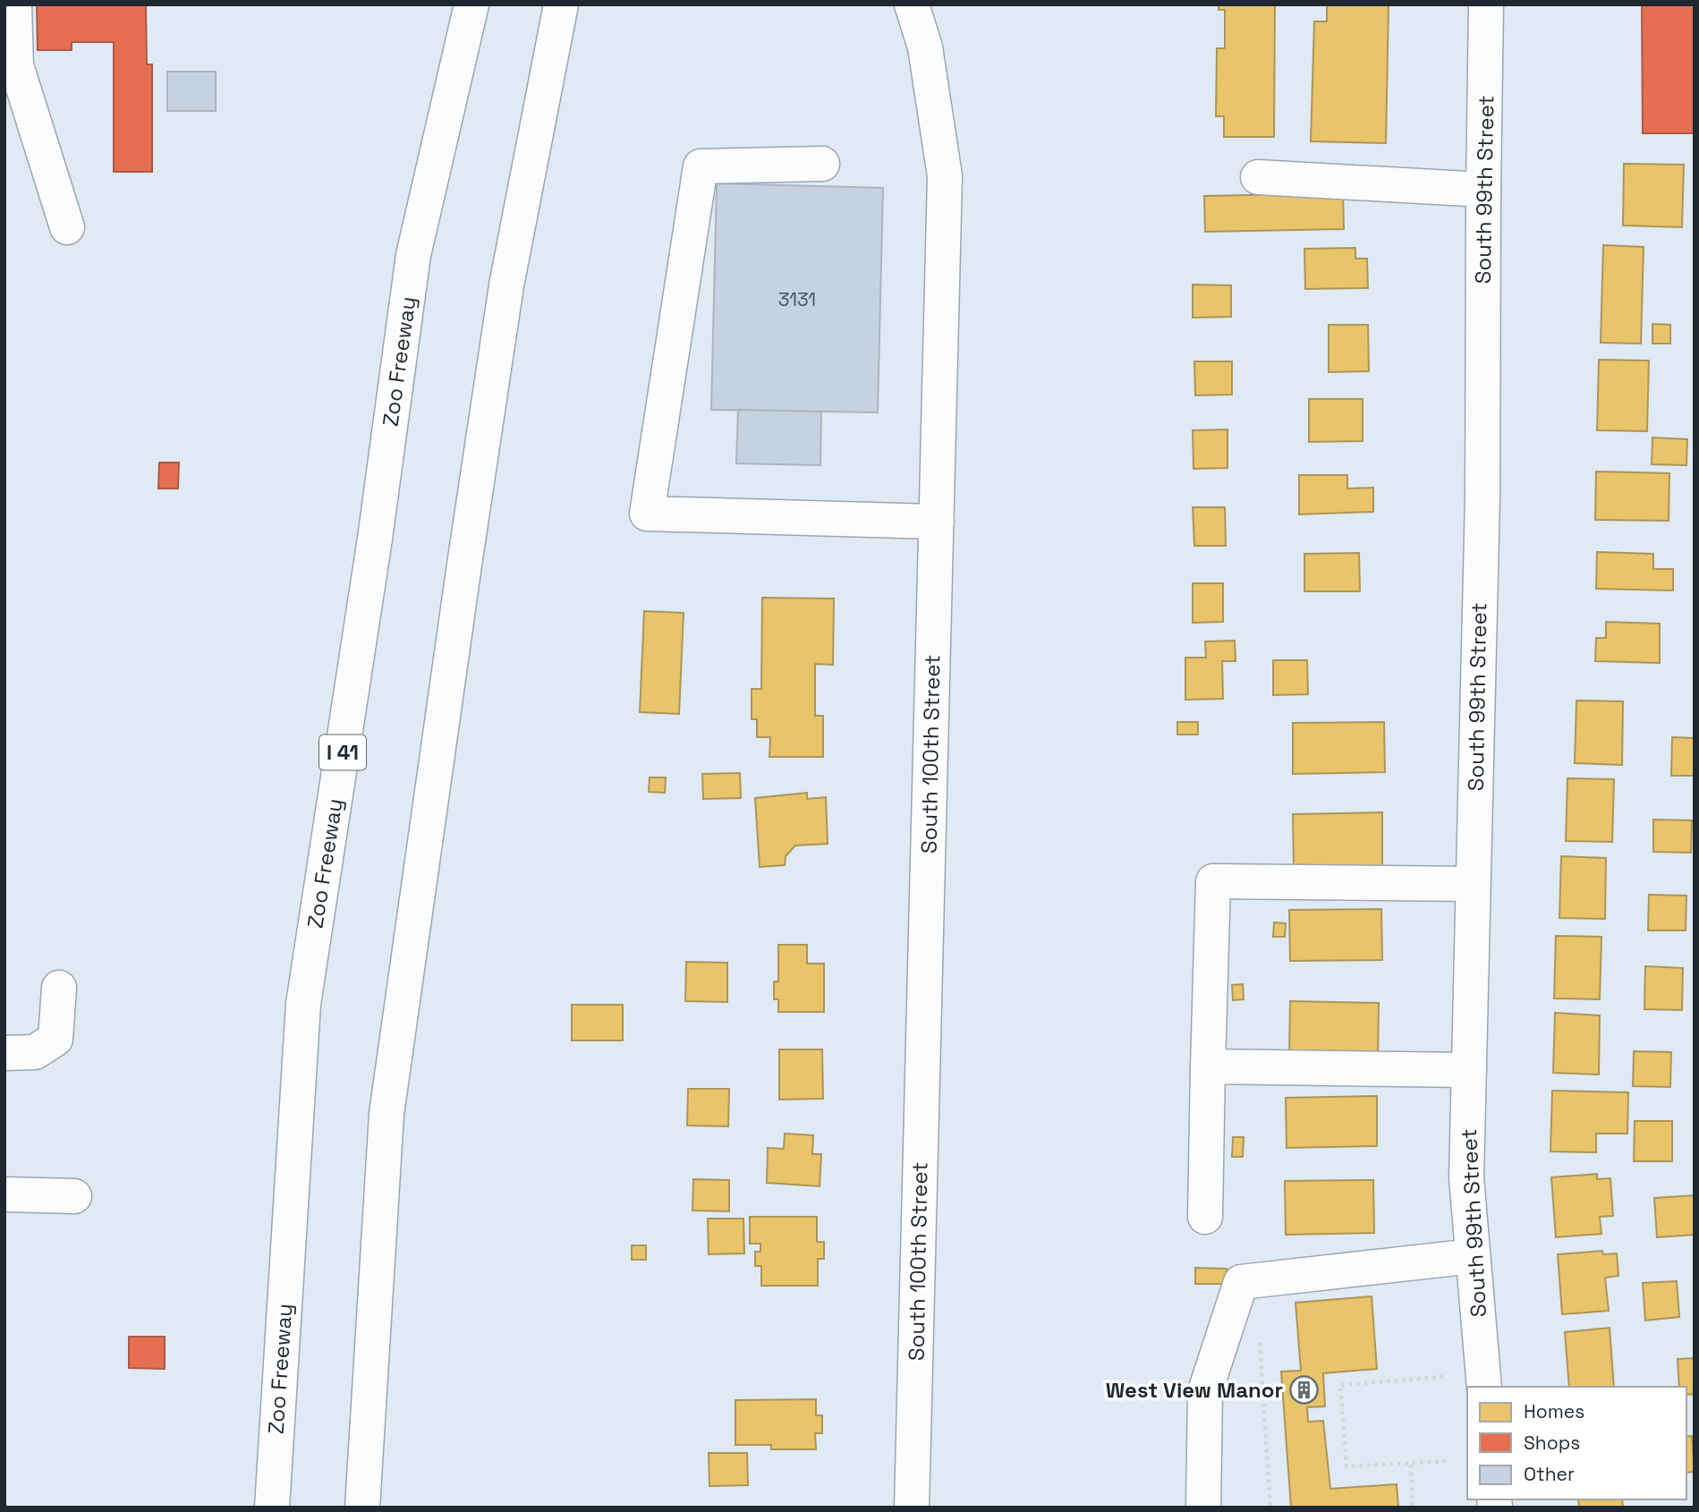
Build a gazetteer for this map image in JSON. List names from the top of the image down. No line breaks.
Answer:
{"streets":{"main road":["South 99th Street","Zoo Freeway","I 41","South 100th Street"]},"places":{"building":["West View Manor"]},"house_numbers":["3131"],"legend":["Homes","Shops","Other"]}
